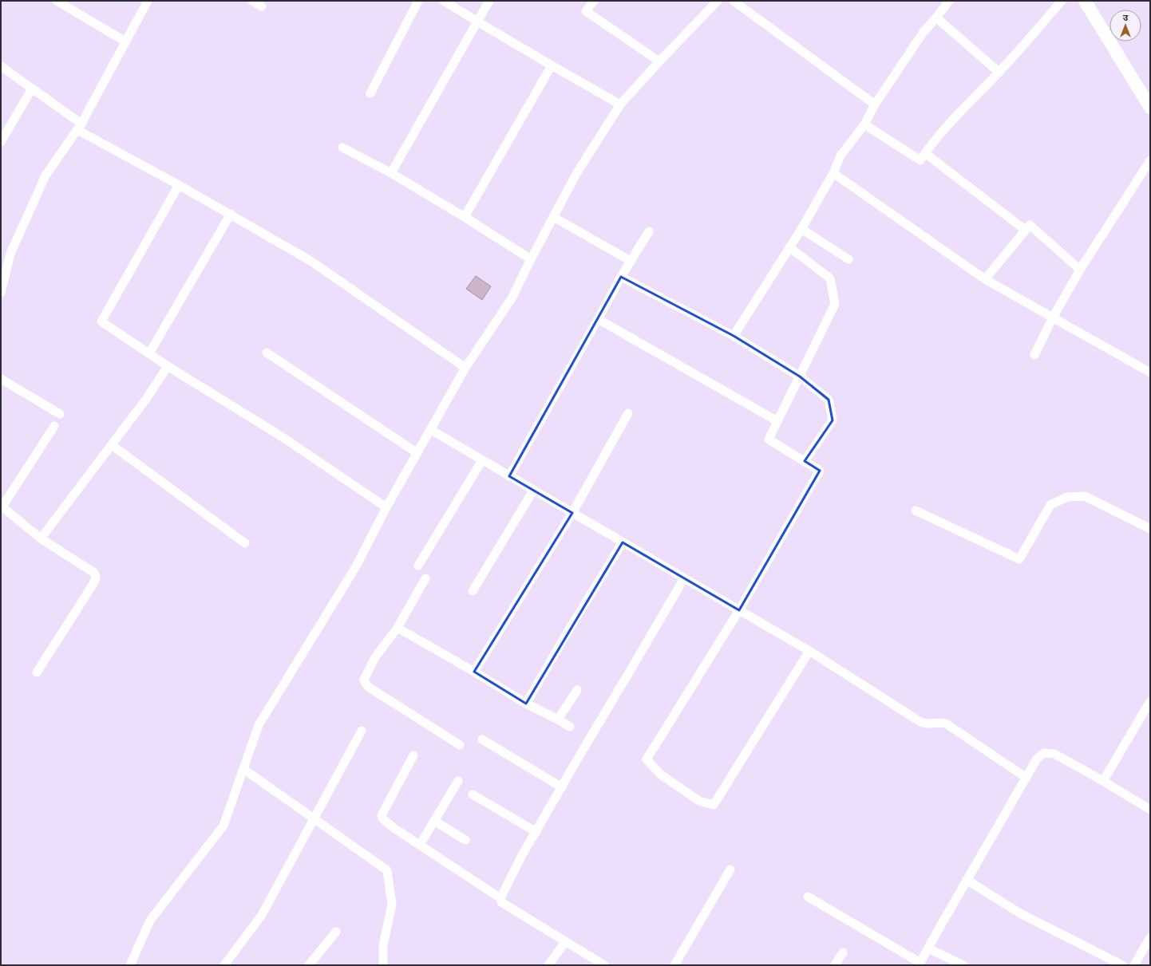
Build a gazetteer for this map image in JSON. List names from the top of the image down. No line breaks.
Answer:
{"north":"top"}
